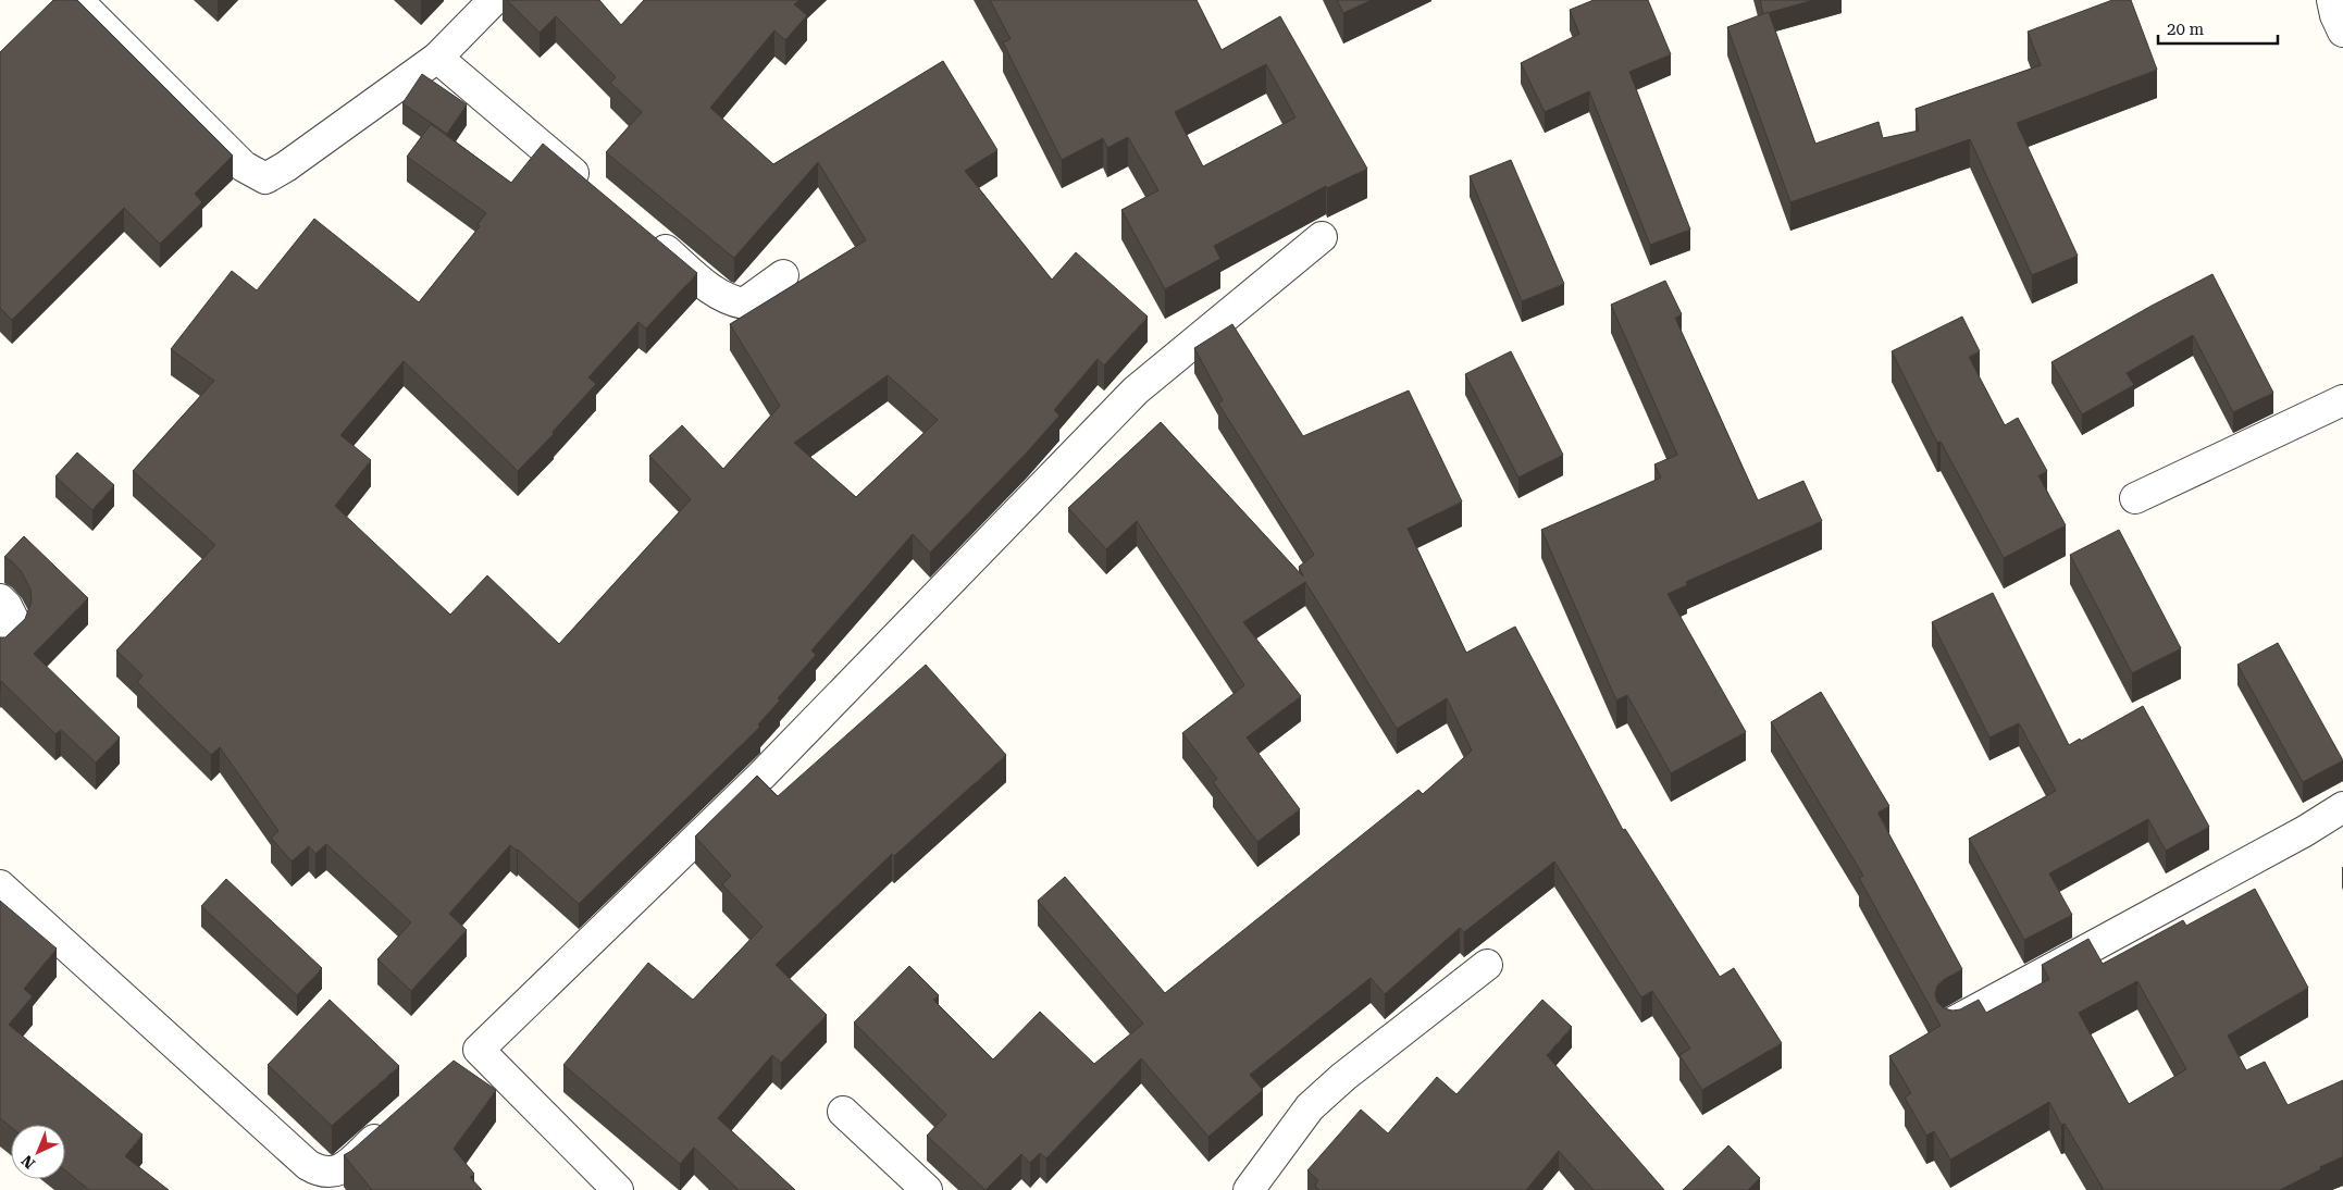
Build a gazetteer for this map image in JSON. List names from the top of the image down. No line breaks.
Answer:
{"scale_bar":"20 m","north":"bottom left"}
